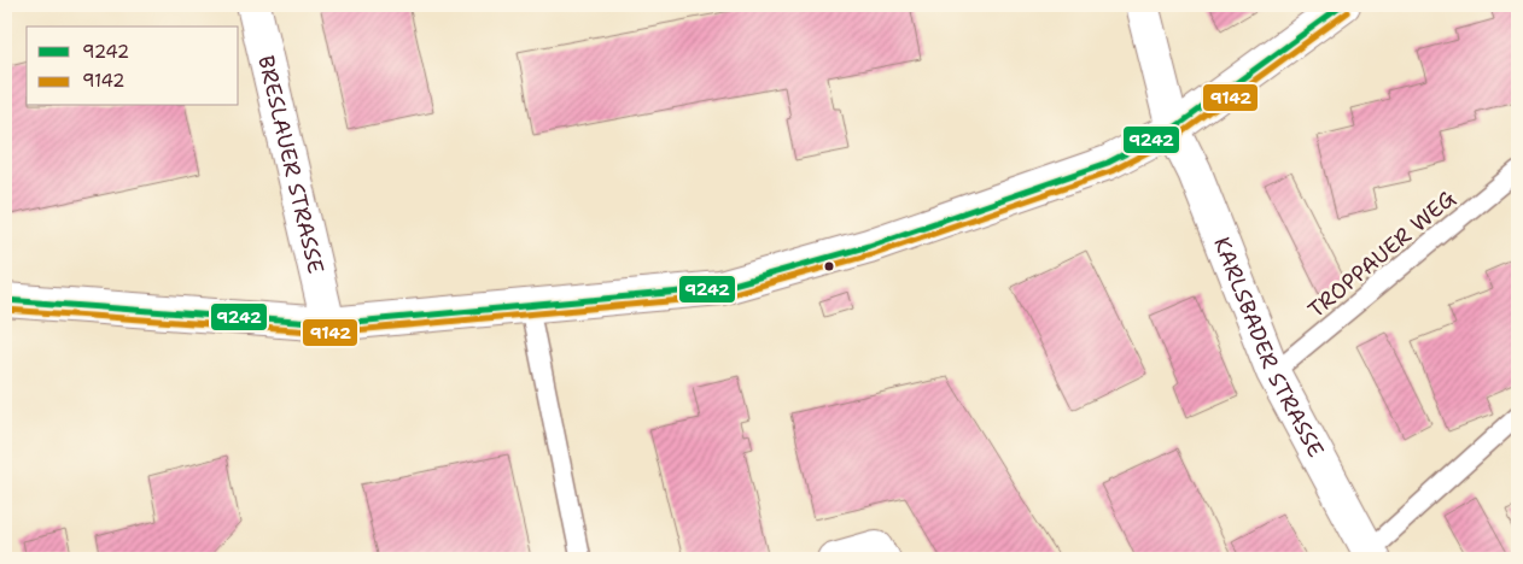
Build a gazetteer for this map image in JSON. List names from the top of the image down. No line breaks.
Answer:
{"streets":{"street":["BRESLAUER STRASSE","KARLSBADER STRASSE"],"lane":["TROPPAUER WEG"]},"crossings":[["TROPPAUER WEG","KARLSBADER STRASSE"]],"lines":["transit line 9242","transit line 9142"],"legend":["9242","9142"]}
